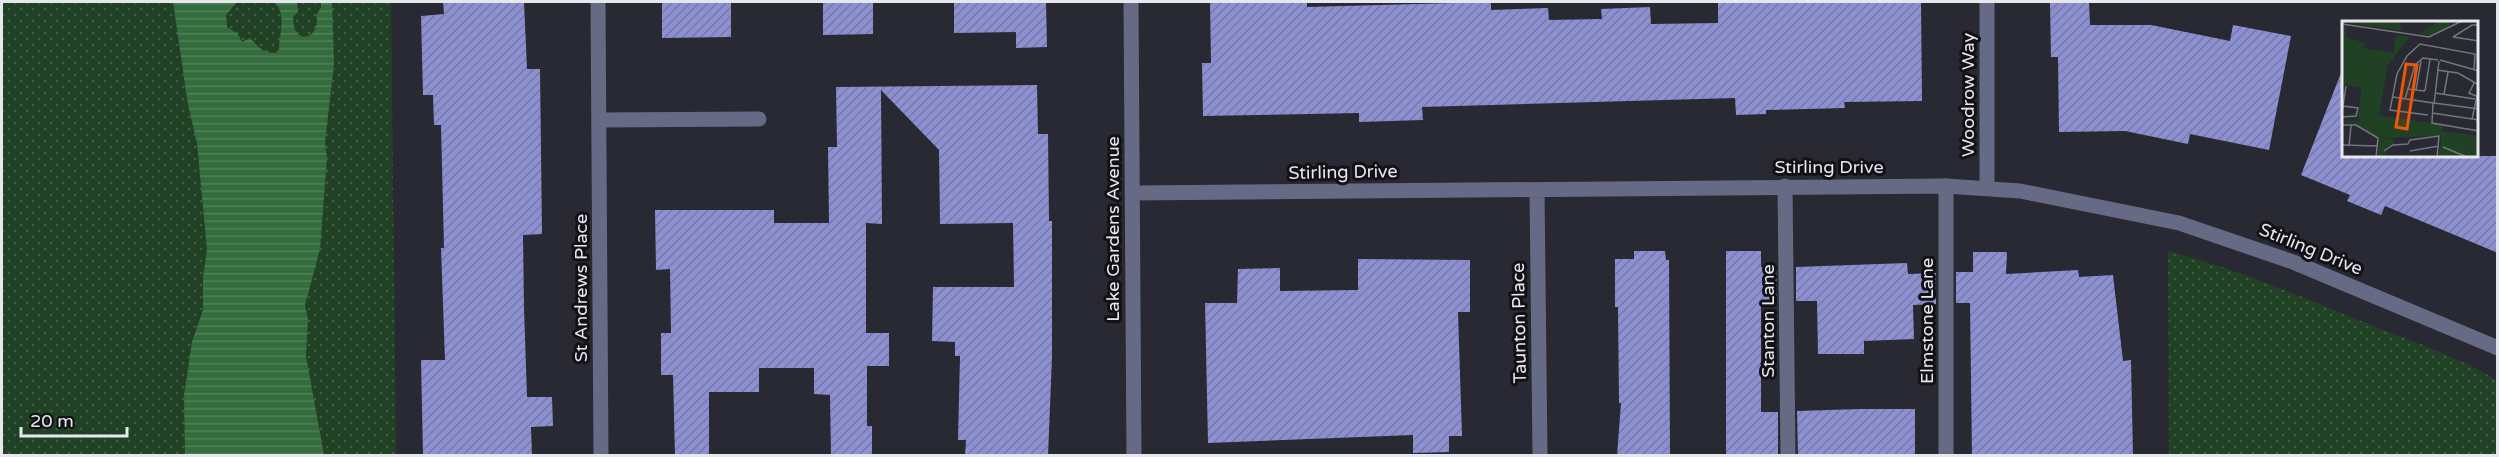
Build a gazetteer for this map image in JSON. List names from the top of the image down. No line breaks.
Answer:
{"streets":{"street":["Woodrow Way","Stirling Drive","Lake Gardens Avenue","St Andrews Place","Stanton Lane","Elmstone Lane","Taunton Place"]},"crossings":[["Woodrow Way","Stirling Drive"],["Stirling Drive","Lake Gardens Avenue"],["Stirling Drive","Stanton Lane"],["Stirling Drive","Elmstone Lane"],["Stirling Drive","Taunton Place"]],"scale_bar":"20 m"}
